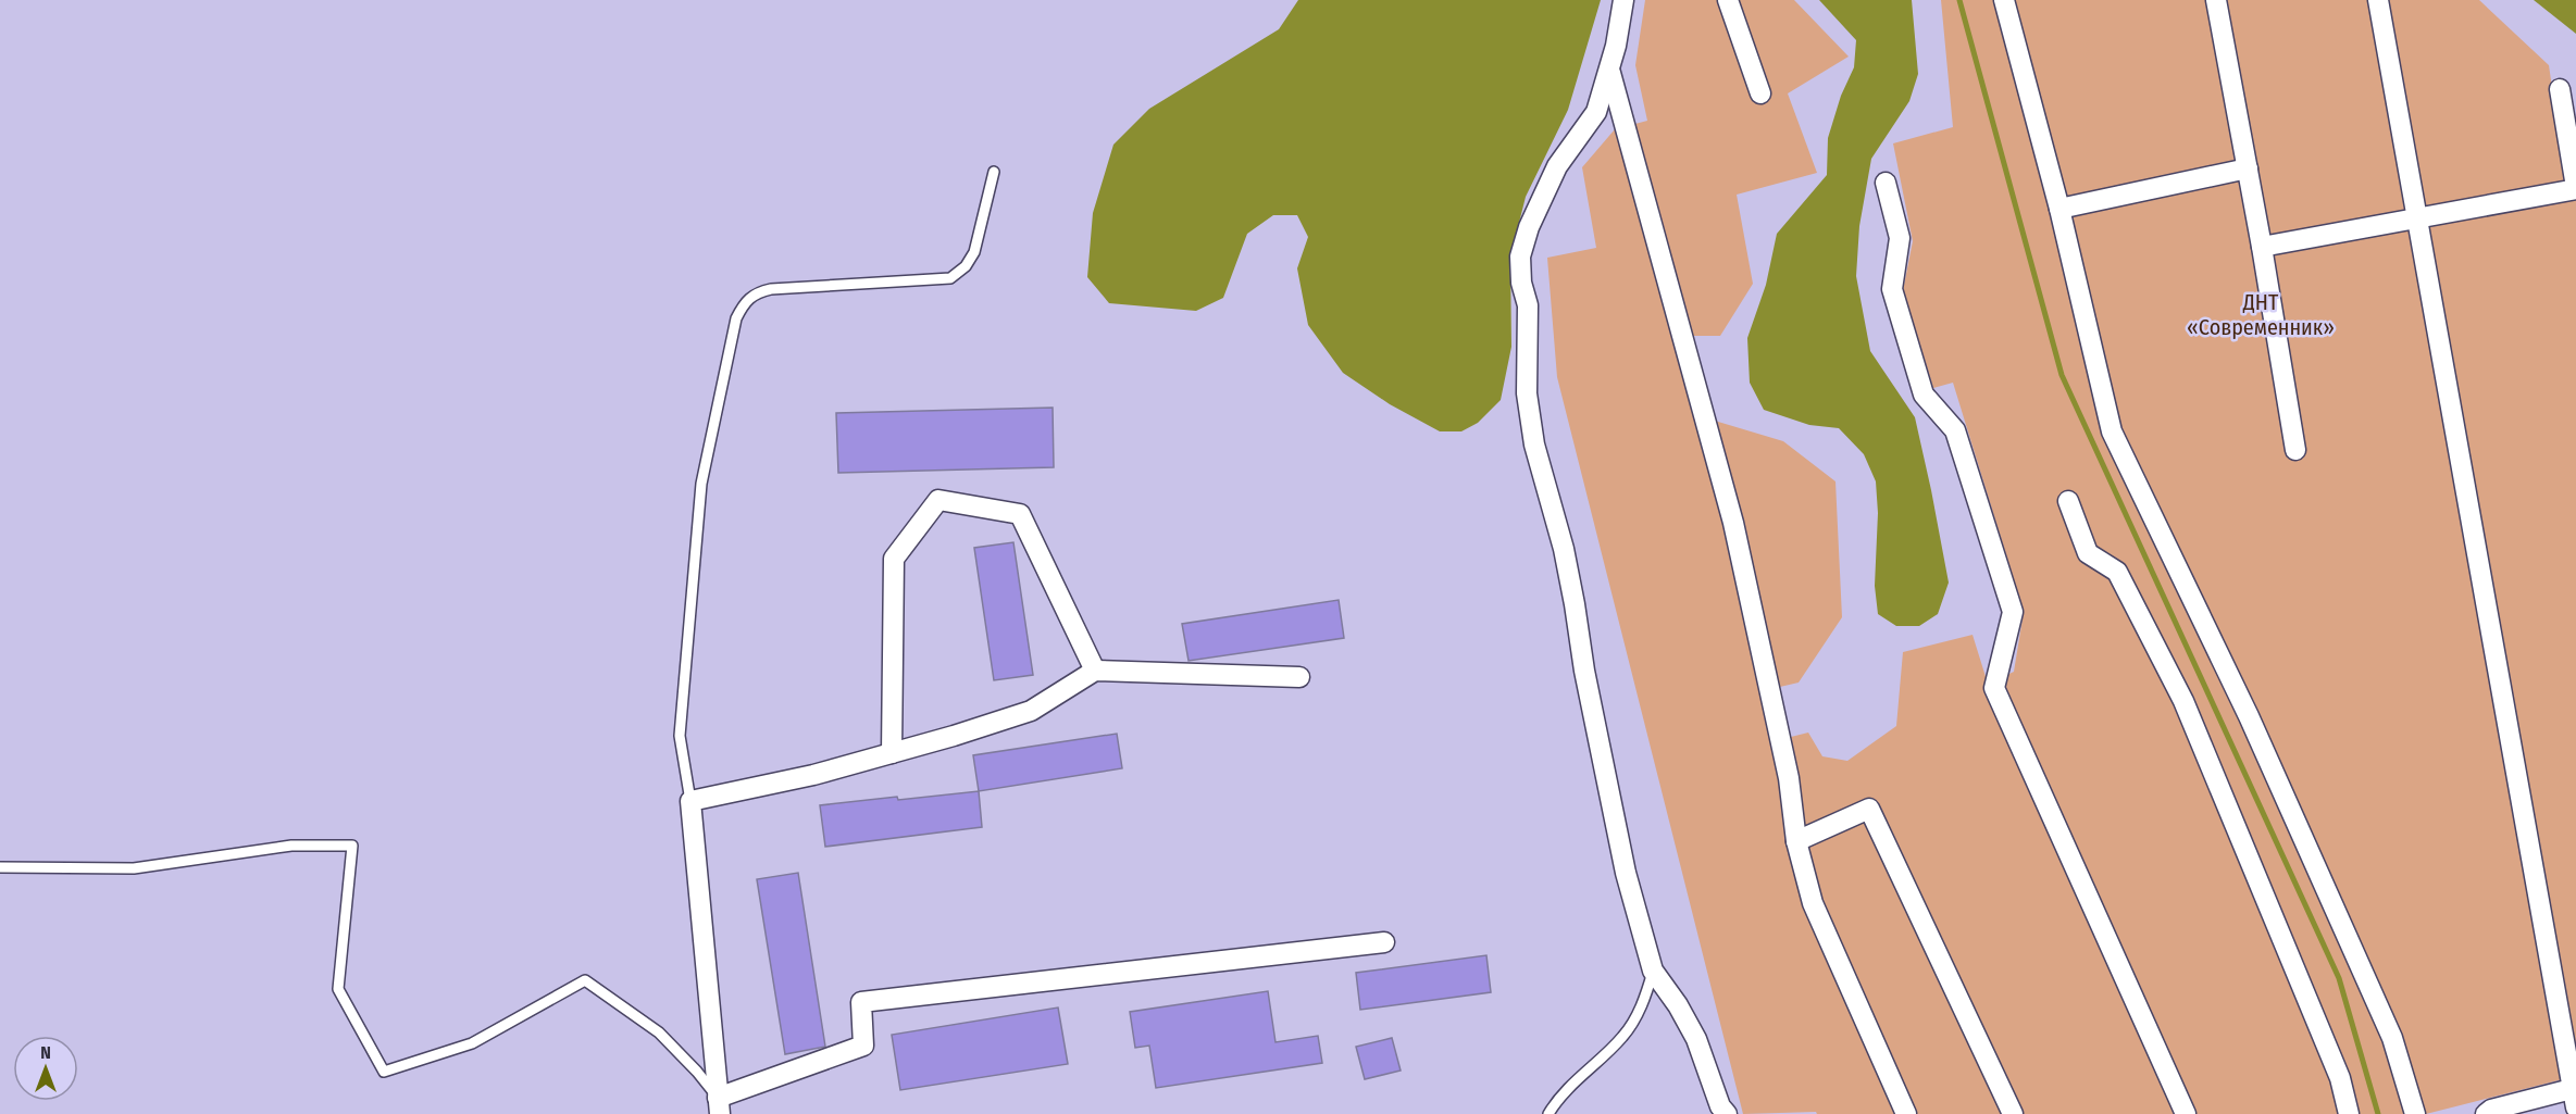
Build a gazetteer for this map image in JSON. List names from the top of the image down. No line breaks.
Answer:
{"parks":["ДНТ «Современник»"],"north":"top"}
